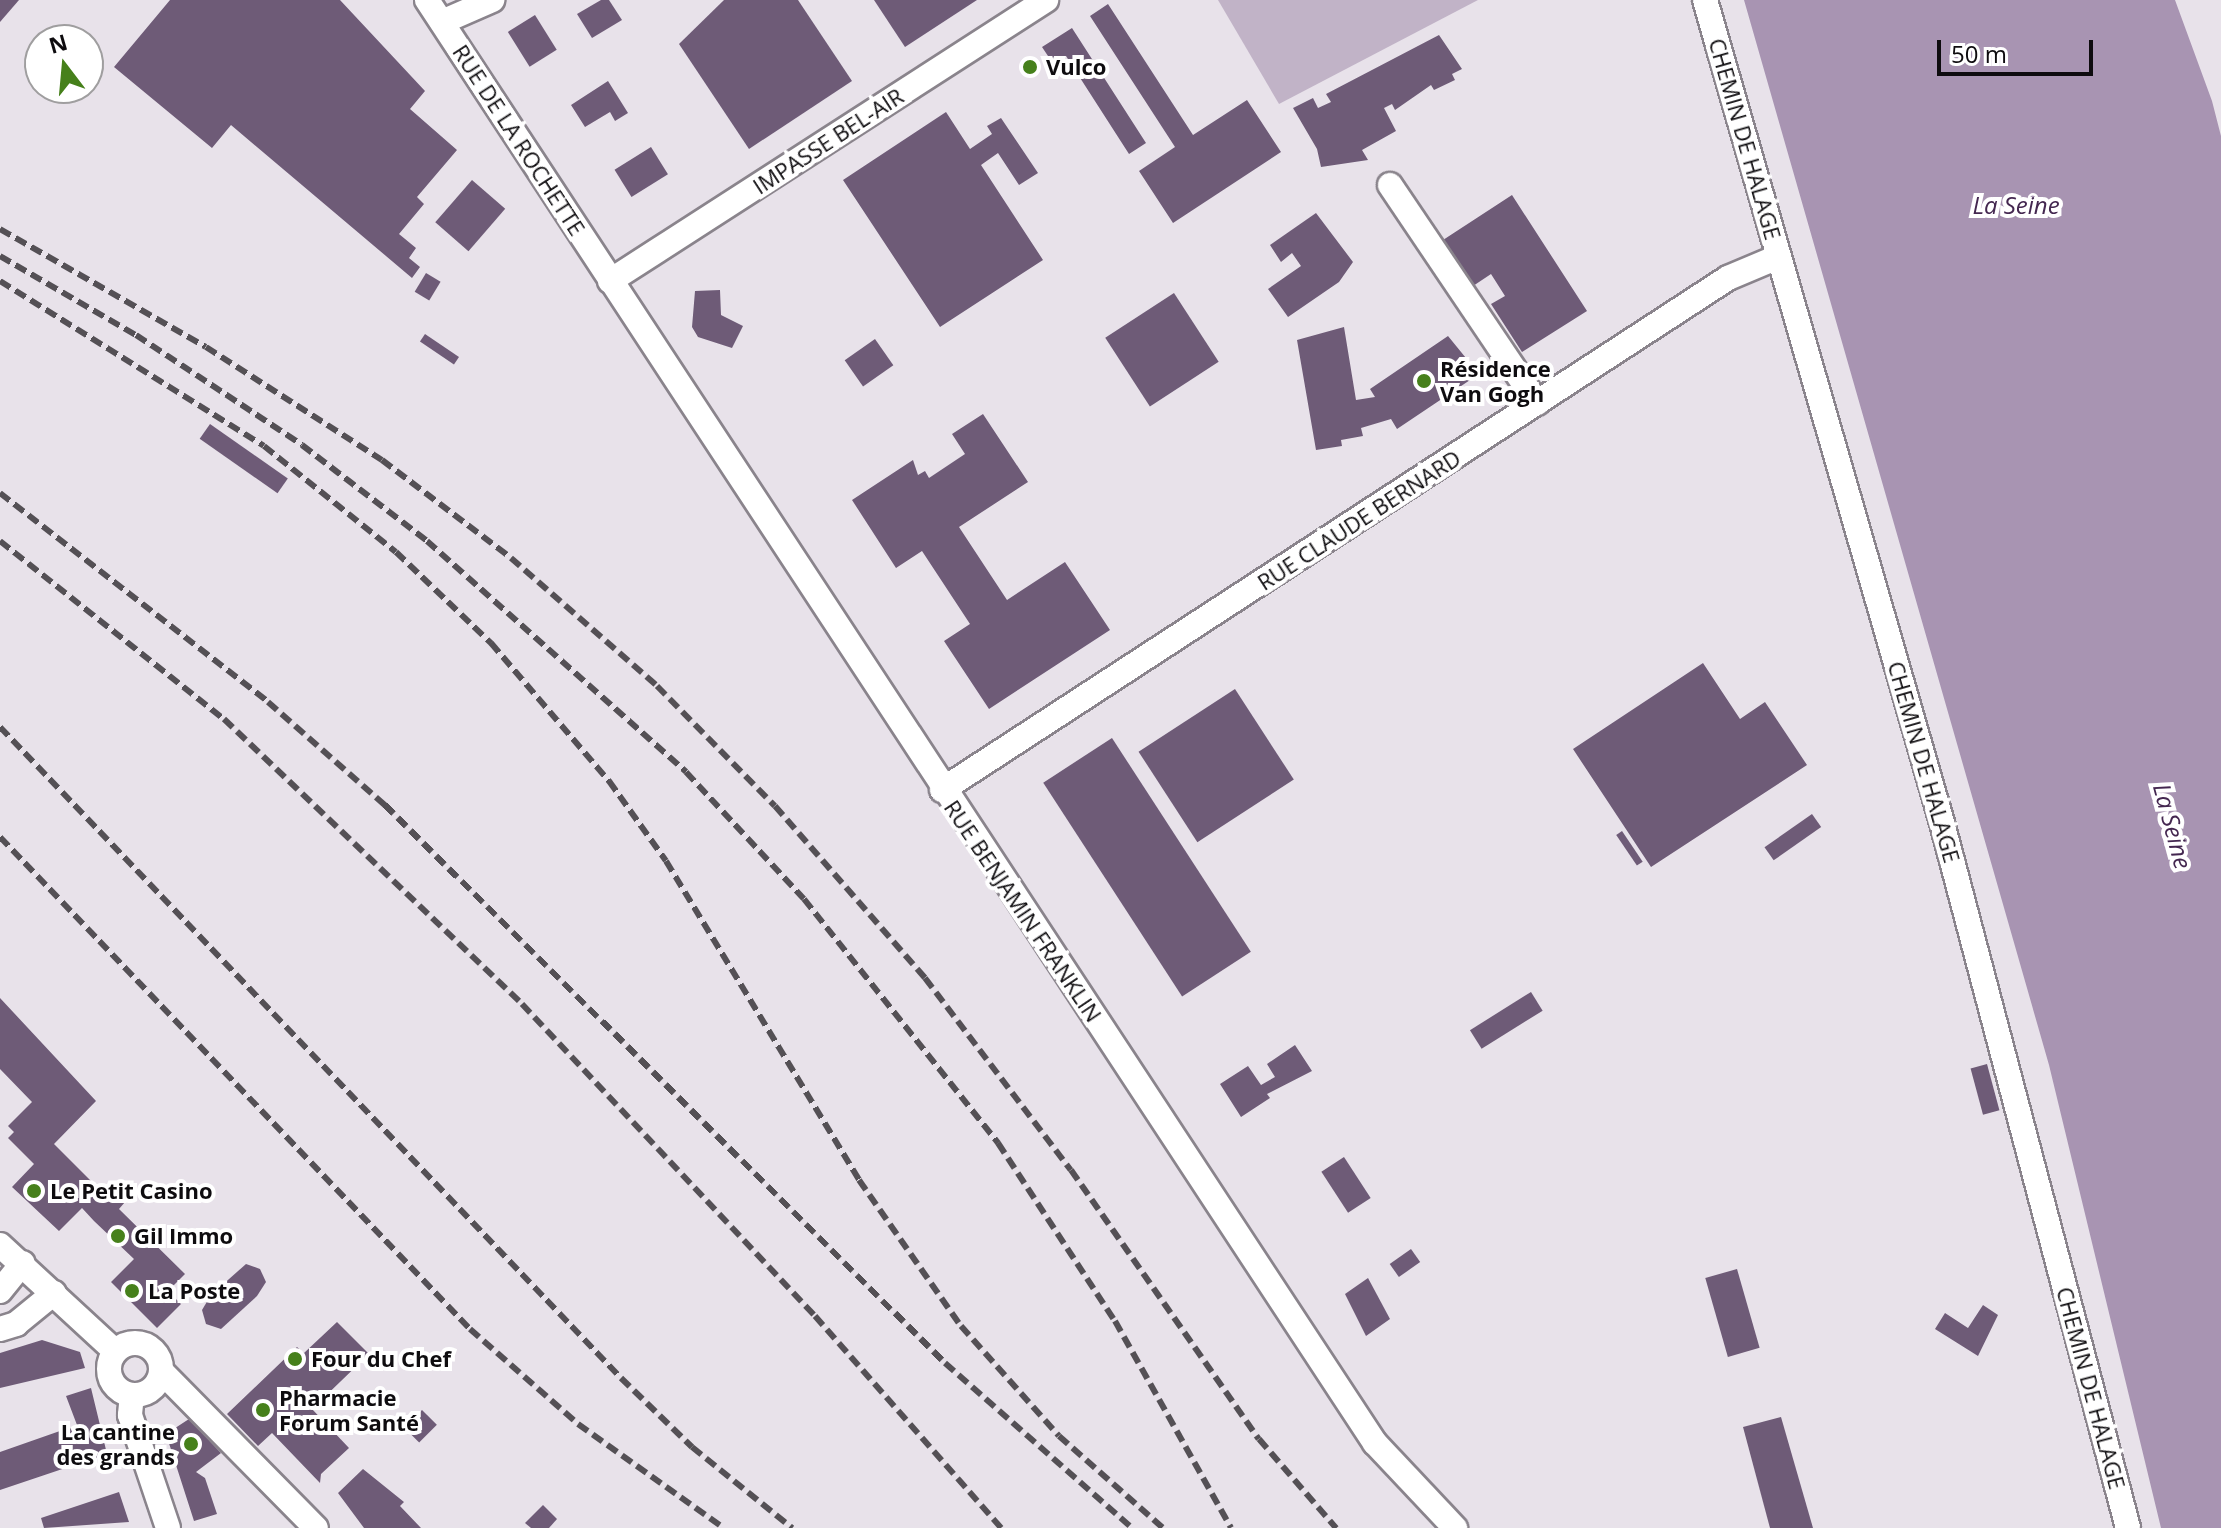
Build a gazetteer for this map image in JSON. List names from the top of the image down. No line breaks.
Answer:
{"streets":{"street":["CHEMIN DE HALAGE","RUE DE LA ROCHETTE","IMPASSE BEL-AIR","RUE CLAUDE BERNARD","RUE BENJAMIN FRANKLIN"]},"crossings":[["CHEMIN DE HALAGE","RUE CLAUDE BERNARD"],["RUE DE LA ROCHETTE","IMPASSE BEL-AIR"],["RUE DE LA ROCHETTE","RUE BENJAMIN FRANKLIN"],["IMPASSE BEL-AIR","RUE BENJAMIN FRANKLIN"],["RUE CLAUDE BERNARD","RUE BENJAMIN FRANKLIN"]],"water":["La Seine"],"places":["Vulco","Résidence Van Gogh","Le Petit Casino","Gil Immo","La Poste","Four du Chef","Pharmacie Forum Santé","La cantine des grands"],"scale_bar":"50 m","north":"top"}
